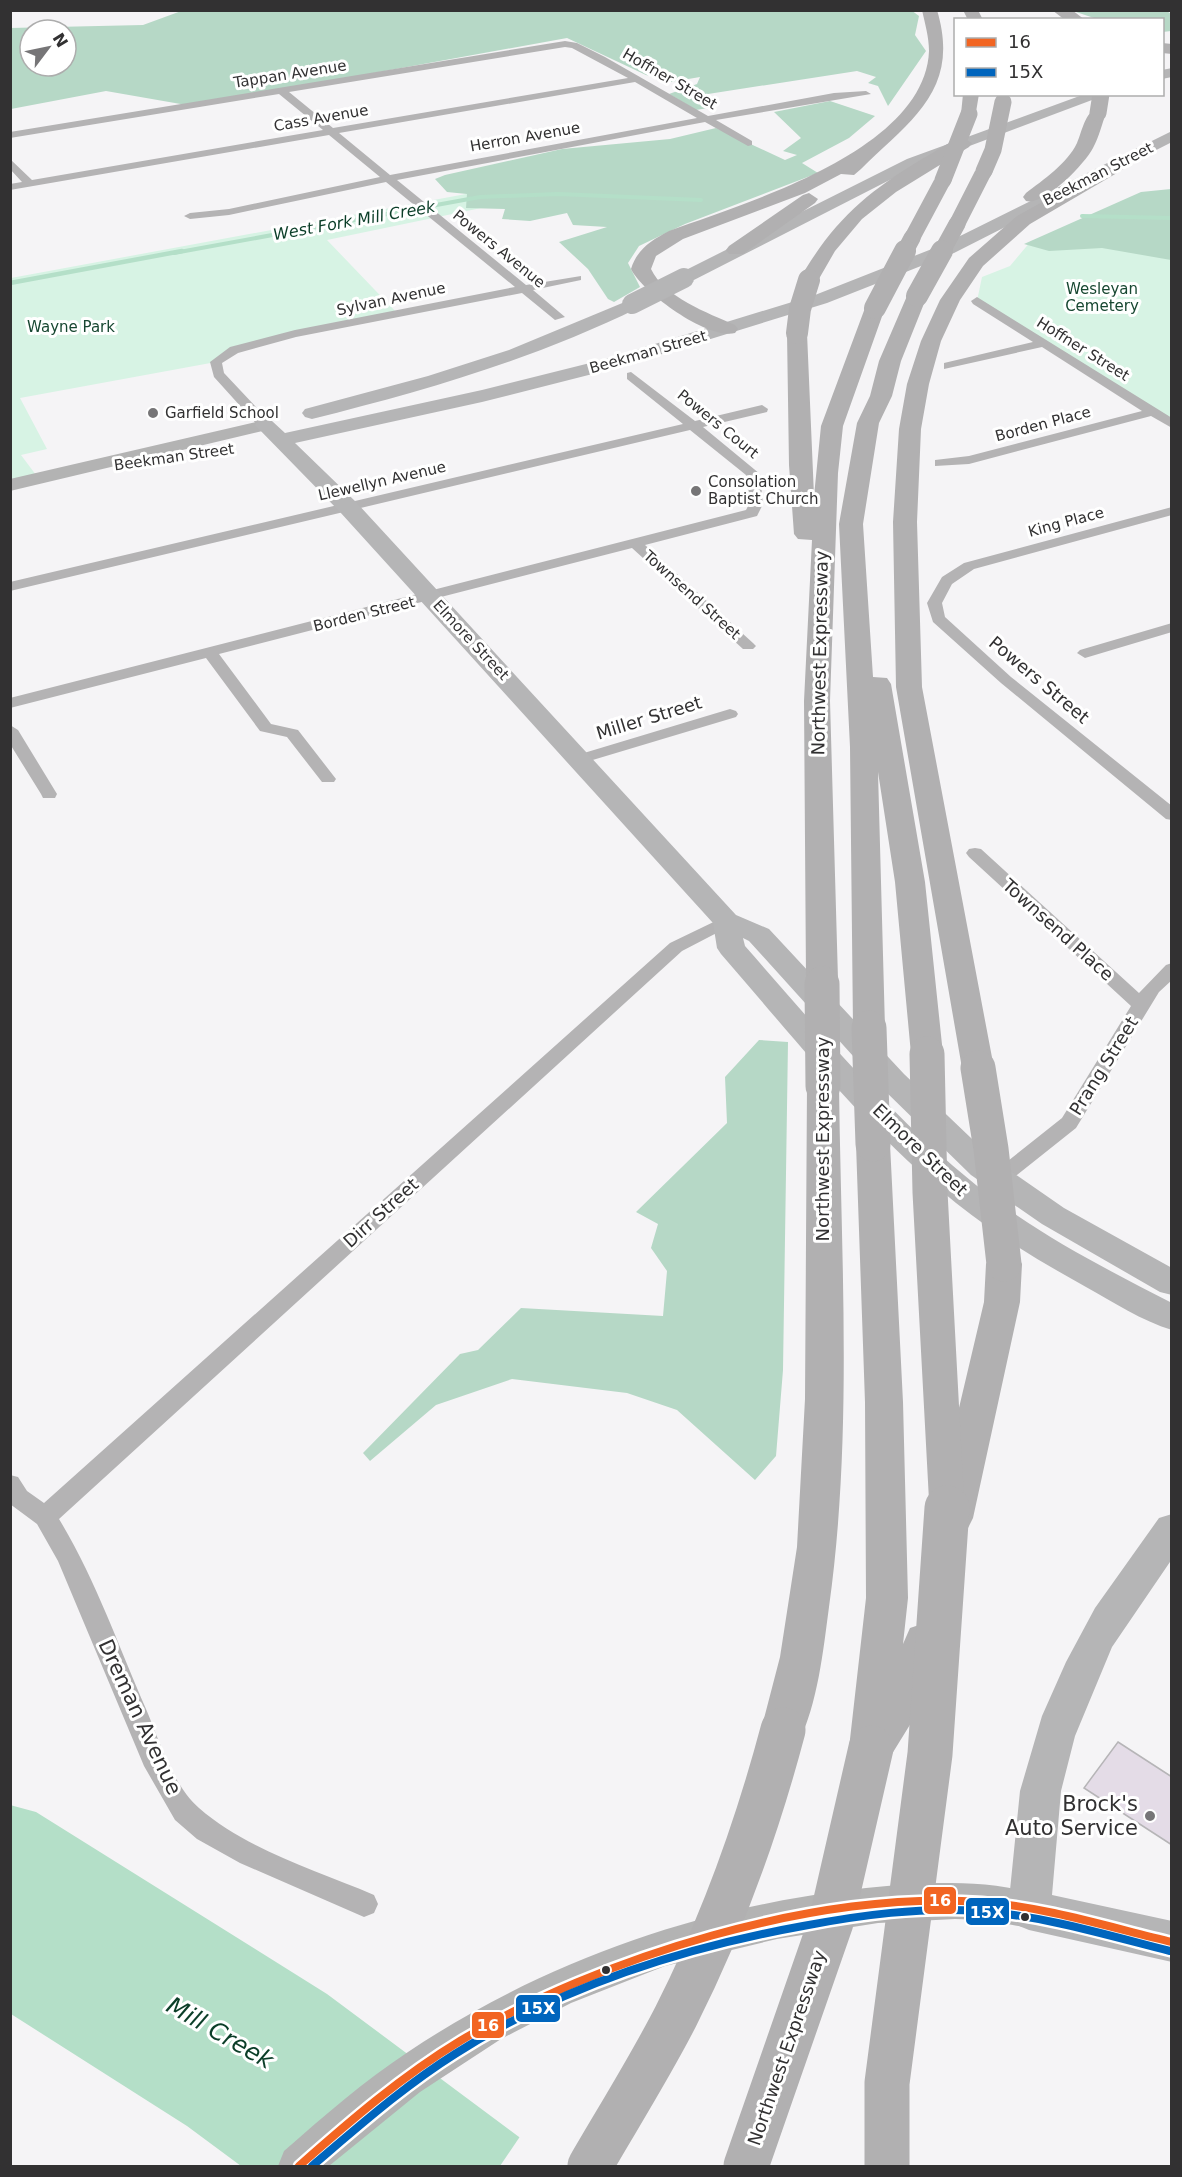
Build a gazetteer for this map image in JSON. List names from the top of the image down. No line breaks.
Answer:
{"streets":{"highway":["Northwest Expressway"],"main road":["Beekman Street","Elmore Street"],"street":["Tappan Avenue","Hoffner Street","Cass Avenue","Herron Avenue","Powers Avenue","Sylvan Avenue","Powers Court","Borden Place","Llewellyn Avenue","King Place","Townsend Street","Borden Street","Powers Street","Miller Street","Townsend Place","Prang Street","Dirr Street","Dreman Avenue"]},"crossings":[["Tappan Avenue","Hoffner Street"],["Tappan Avenue","Powers Avenue"],["Hoffner Street","Cass Avenue"],["Hoffner Street","Herron Avenue"],["Hoffner Street","Borden Place"],["Cass Avenue","Powers Avenue"],["Herron Avenue","Powers Avenue"],["Beekman Street","Elmore Street"],["Beekman Street","Northwest Expressway"],["Powers Avenue","Sylvan Avenue"],["Sylvan Avenue","Elmore Street"],["Powers Court","Llewellyn Avenue"],["Powers Court","Borden Street"],["Llewellyn Avenue","Elmore Street"],["King Place","Powers Street"],["Townsend Street","Borden Street"],["Borden Street","Elmore Street"],["Elmore Street","Miller Street"],["Elmore Street","Prang Street"],["Elmore Street","Dirr Street"],["Townsend Place","Prang Street"],["Dirr Street","Dreman Avenue"]],"water":["West Fork Mill Creek","Mill Creek"],"parks":["Wesleyan Cemetery","Wayne Park"],"places":["Garfield School","Consolation Baptist Church","Brock's Auto Service"],"lines":["transit line 16","transit line 15X"],"legend":["16","15X"],"north":"top right"}
